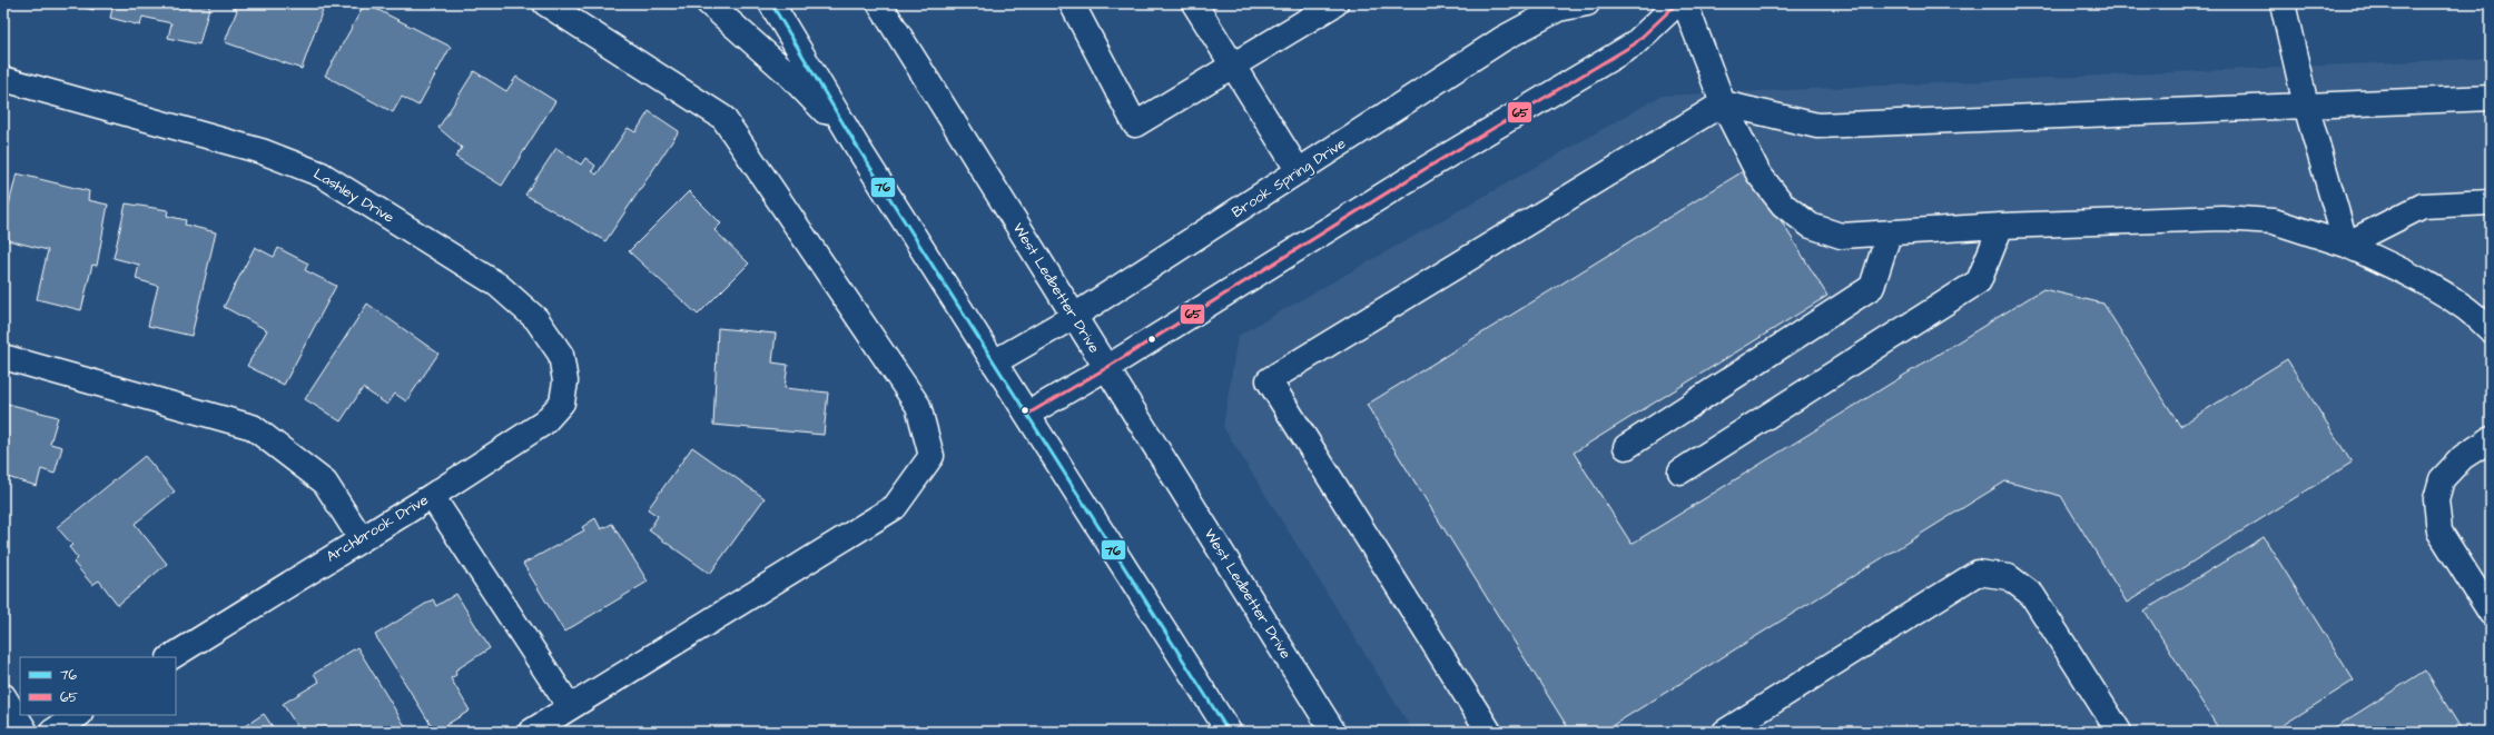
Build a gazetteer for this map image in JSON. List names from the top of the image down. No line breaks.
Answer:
{"streets":{"street":["Brook Spring Drive","Lashley Drive","West Ledbetter Drive","Archbrook Drive"]},"crossings":[["Brook Spring Drive","West Ledbetter Drive"],["Lashley Drive","Archbrook Drive"]],"lines":["transit line 76","transit line 65"],"legend":["76","65"]}
